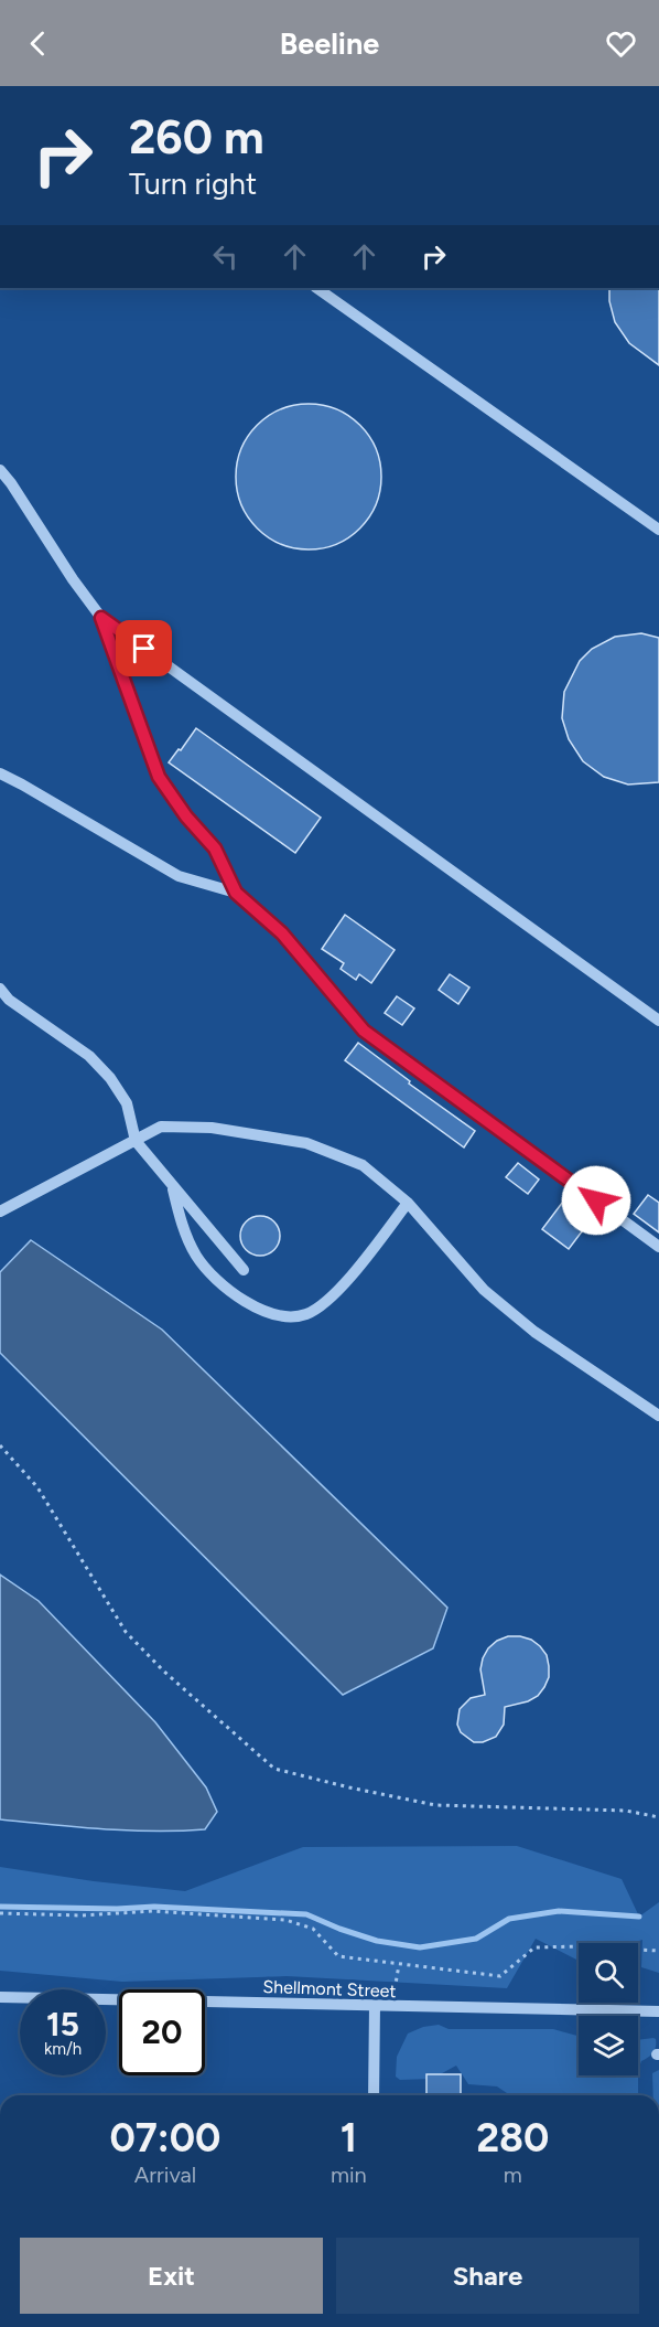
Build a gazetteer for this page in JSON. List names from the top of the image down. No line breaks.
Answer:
{"streets":{"street":["Shellmont Street"]},"page":{"header":"Beeline","turn":["260 m","Turn right"],"speed":"15 km/h","limit":"20","eta":["07:00","Arrival","1","min","280","m"],"buttons":["Exit","Share"]}}
